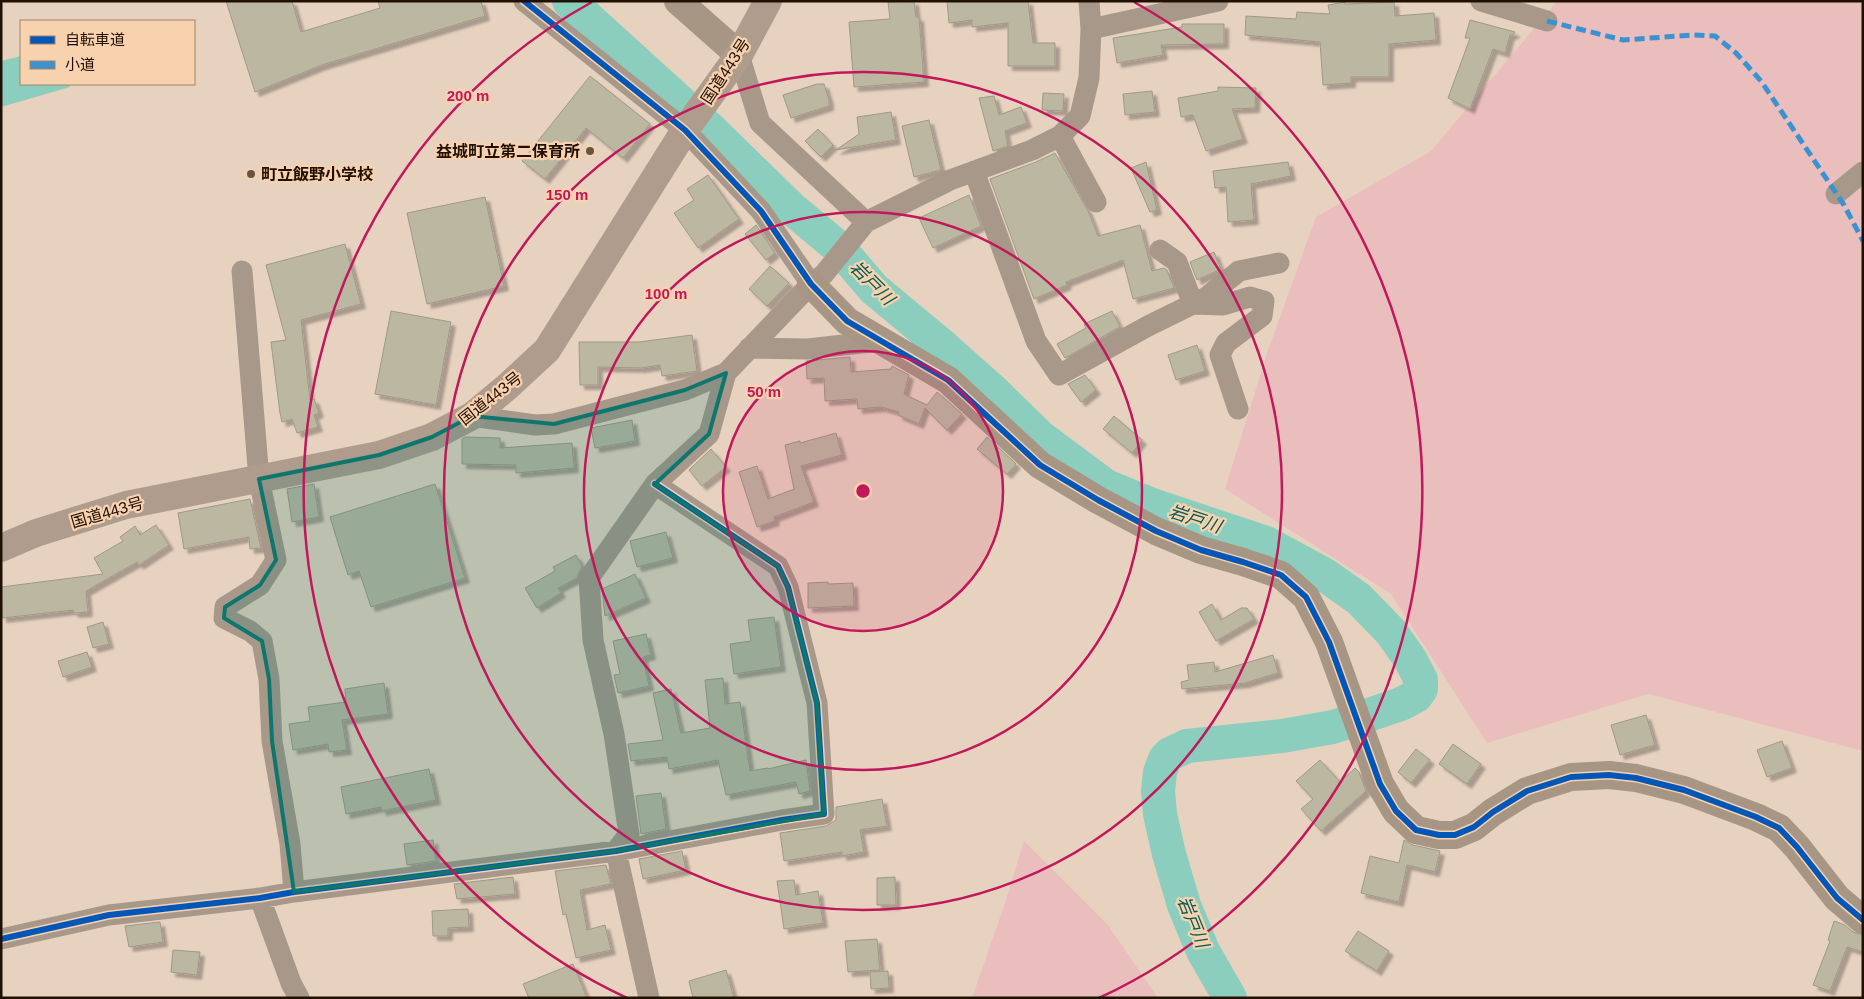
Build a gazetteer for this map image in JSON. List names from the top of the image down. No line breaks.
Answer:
{"streets":{"highway":["国道443号"]},"water":["岩戸川"],"places":["益城町立第二保育所","町立飯野小学校"],"legend":["自転車道","小道"],"rings":["200 m","150 m","100 m","50 m"]}
